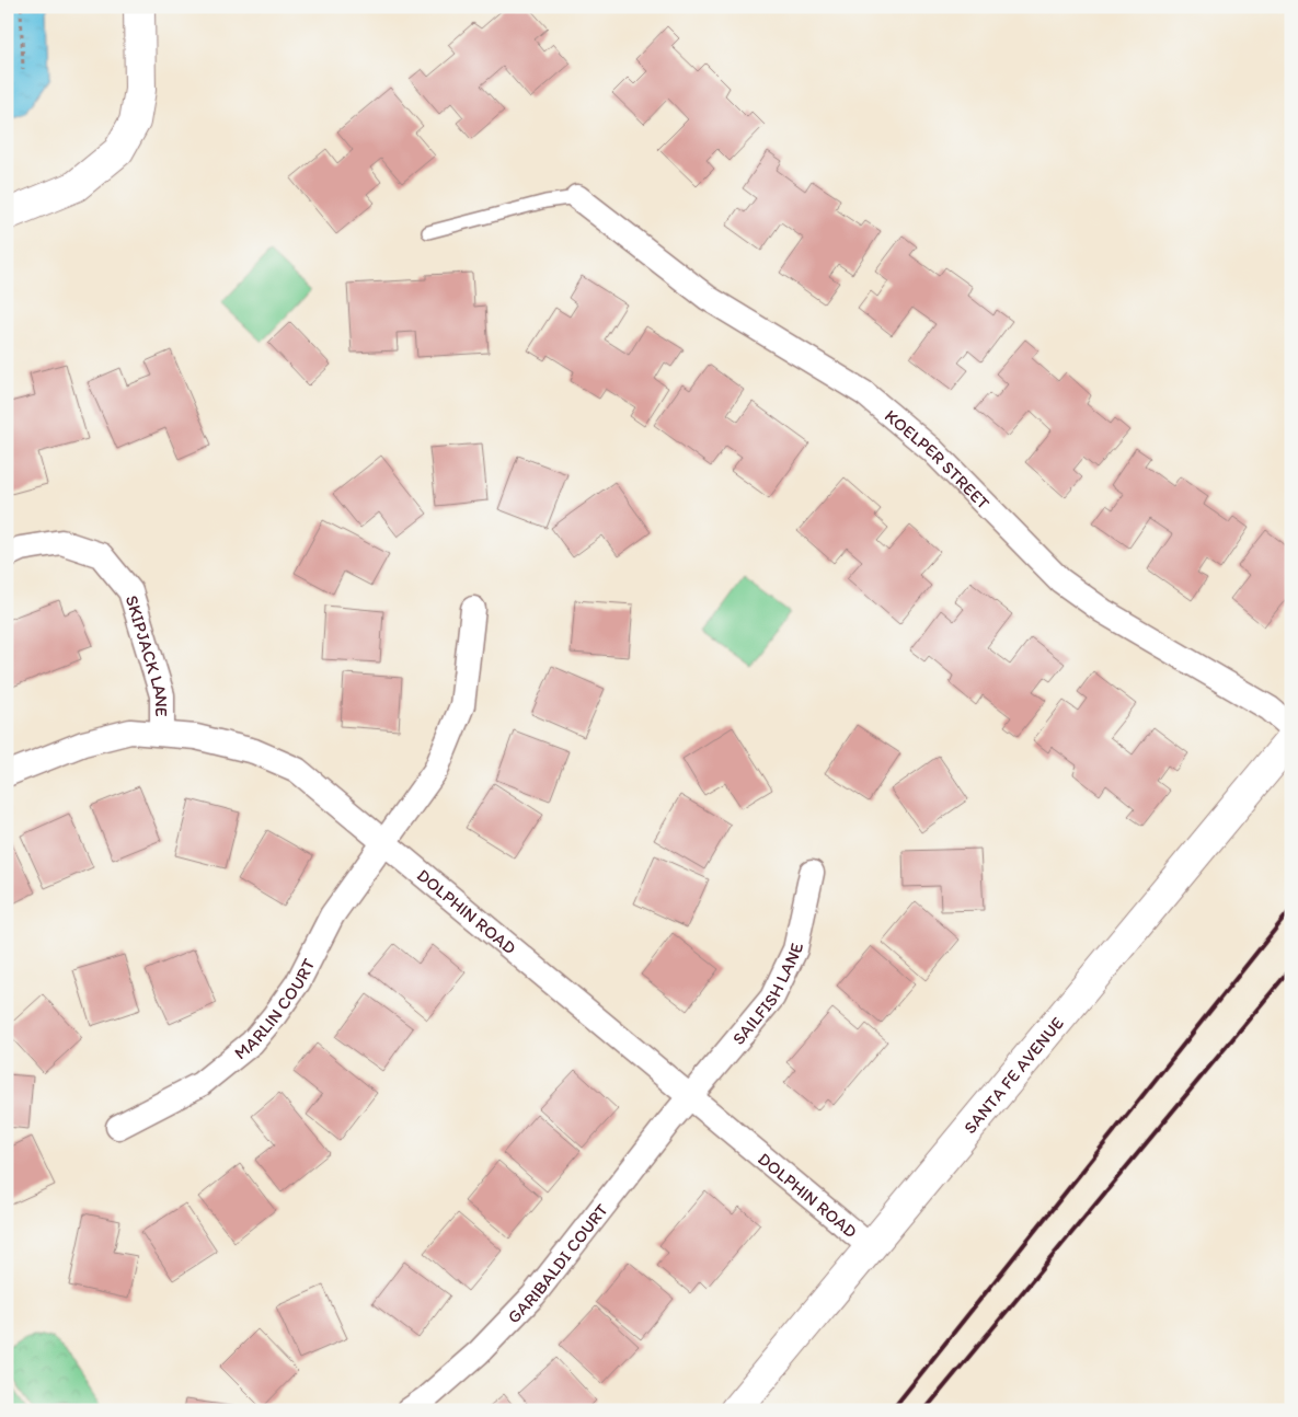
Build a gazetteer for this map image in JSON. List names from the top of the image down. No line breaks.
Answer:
{"streets":{"street":["KOELPER STREET","SKIPJACK LANE","DOLPHIN ROAD","SAILFISH LANE","MARLIN COURT","SANTA FE AVENUE","GARIBALDI COURT"]},"crossings":[["SKIPJACK LANE","DOLPHIN ROAD"],["DOLPHIN ROAD","SAILFISH LANE"],["DOLPHIN ROAD","MARLIN COURT"],["DOLPHIN ROAD","SANTA FE AVENUE"],["DOLPHIN ROAD","GARIBALDI COURT"],["SAILFISH LANE","GARIBALDI COURT"]]}
